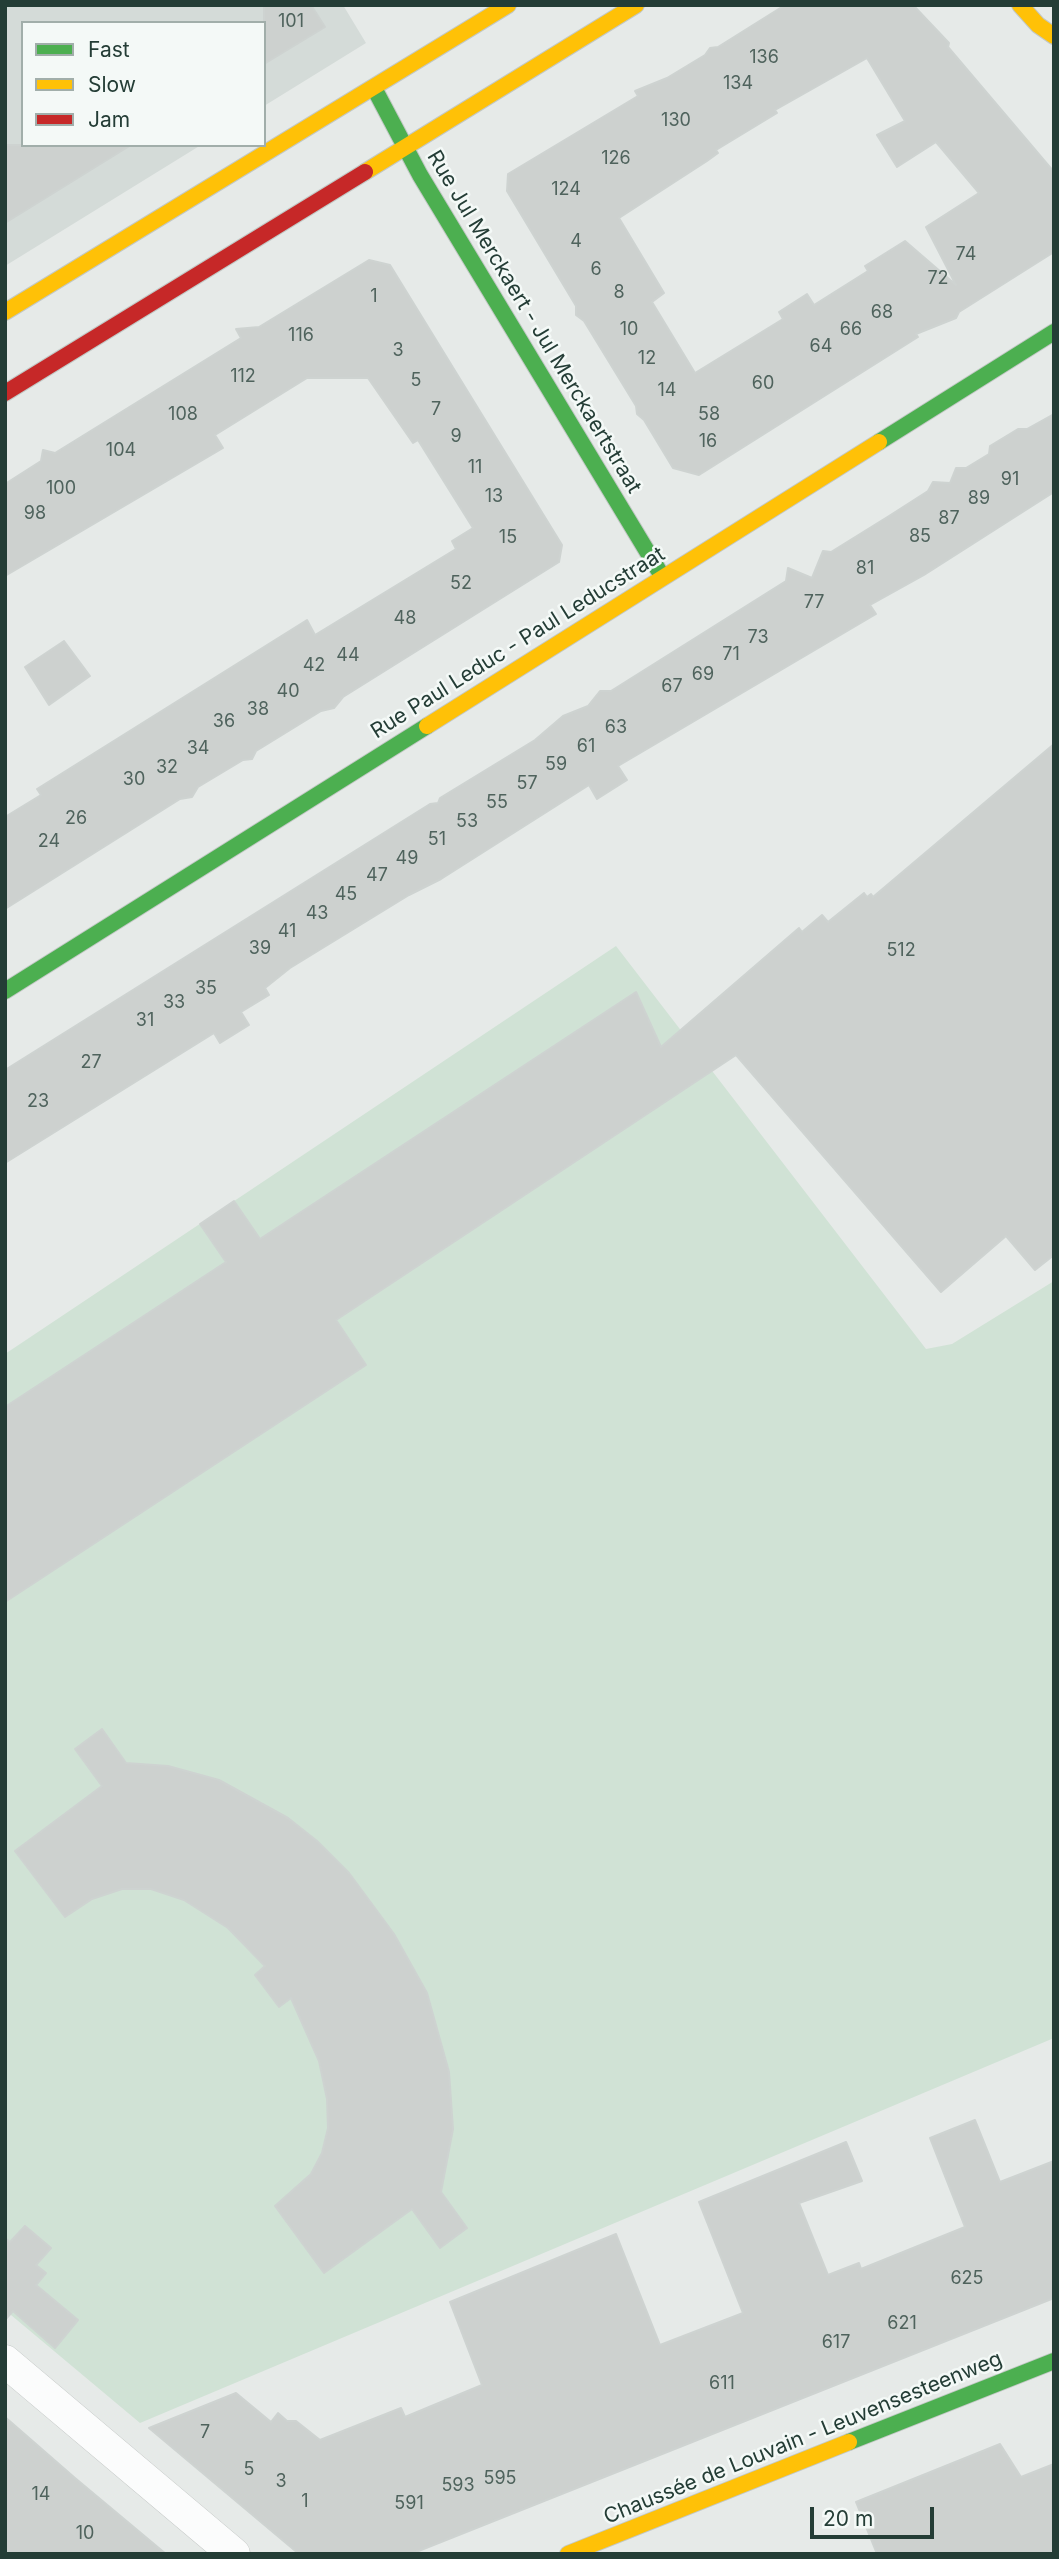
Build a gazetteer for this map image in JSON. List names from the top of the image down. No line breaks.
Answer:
{"streets":{"street":["Rue Jul Merckaert - Jul Merckaertstraat","Rue Paul Leduc - Paul Leducstraat","Chaussée de Louvain - Leuvensesteenweg"]},"crossings":[["Rue Jul Merckaert - Jul Merckaertstraat","Rue Paul Leduc - Paul Leducstraat"]],"house_numbers":["101","136","134","130","126","124","4","74","6","72","8","1","68","10","66","116","64","3","12","112","5","60","14","7","108","58","9","16","104","11","91","100","13","89","98","87","85","15","81","52","77","48","73","71","44","42","69","67","40","38","36","63","61","34","59","32","30","57","55","26","53","51","24","49","47","45","43","41","39","512","35","33","31","27","23","625","621","617","611","7","5","595","3","593","14","1","591","10"],"legend":["Fast","Slow","Jam"],"scale_bar":"20 m"}
